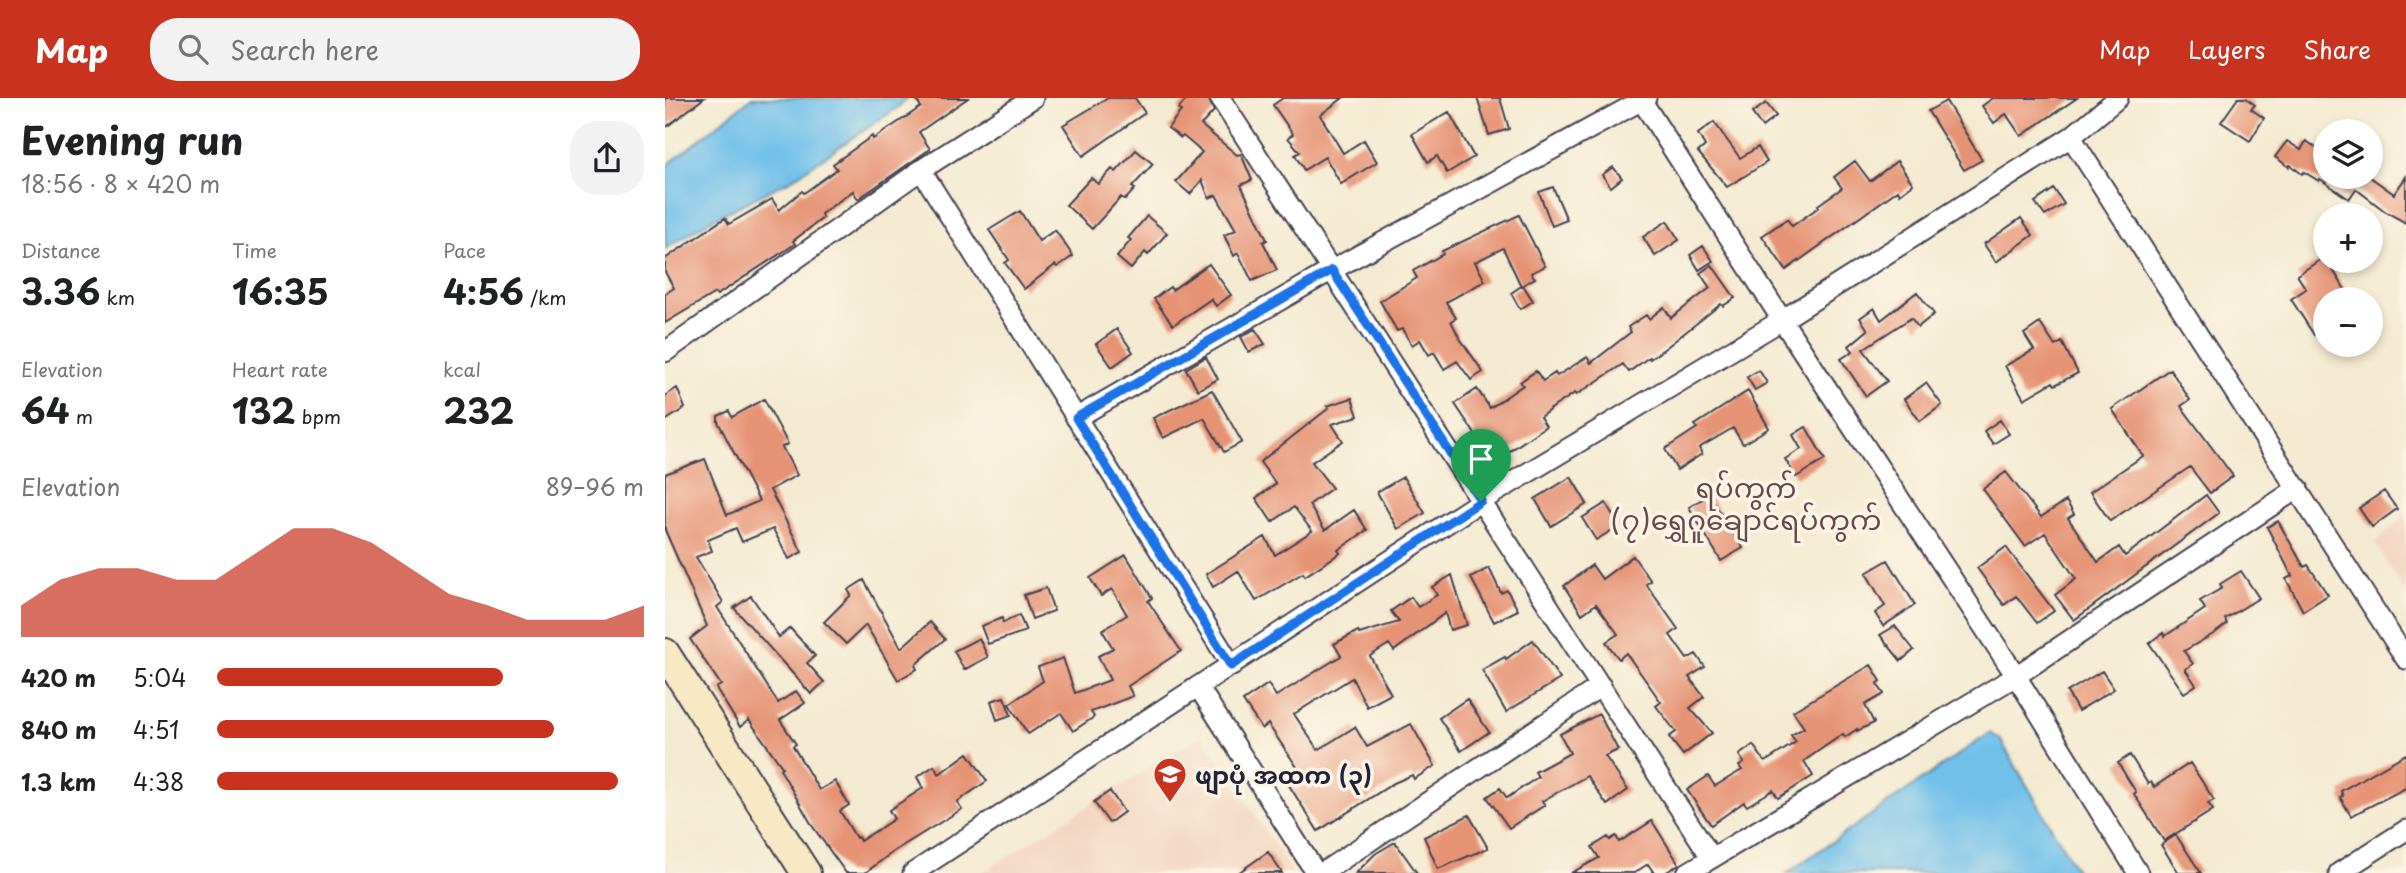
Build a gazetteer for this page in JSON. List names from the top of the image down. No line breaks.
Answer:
{"districts":["ရပ်ကွက် (၇)ရွှေဂူချောင်ရပ်ကွက်"],"places":{"school or university":["ဖျာပုံ အထက (၃)"]},"page":{"header":"Map","search":"Search here","nav":["Map","Layers","Share"],"heading":["Evening run","18:56 · 8 × 420 m"],"map_buttons":["+","−"],"stats":[["Distance","3.36 km"],["Time","16:35"],["Pace","4:56 /km"],["Elevation","64 m"],["Heart rate","132 bpm"],["kcal","232"]],"chart":["Elevation","89–96 m"],"list":[{"name":"420 m","note":"5:04"},{"name":"840 m","note":"4:51"},{"name":"1.3 km","note":"4:38"}]}}
